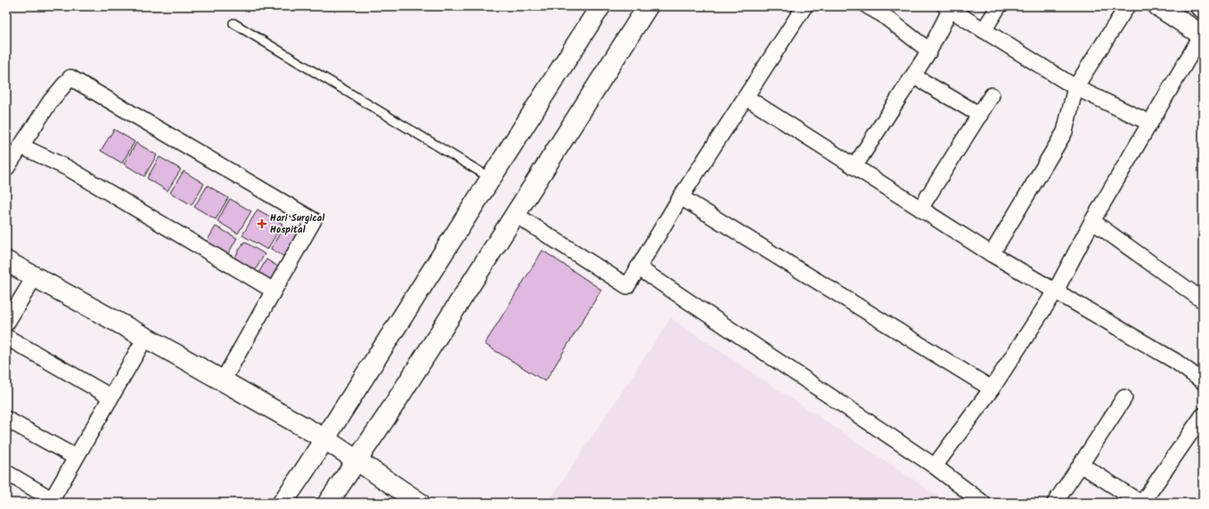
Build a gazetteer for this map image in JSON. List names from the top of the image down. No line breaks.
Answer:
{"places":{"health":["Hari Surgical Hospital"]}}
